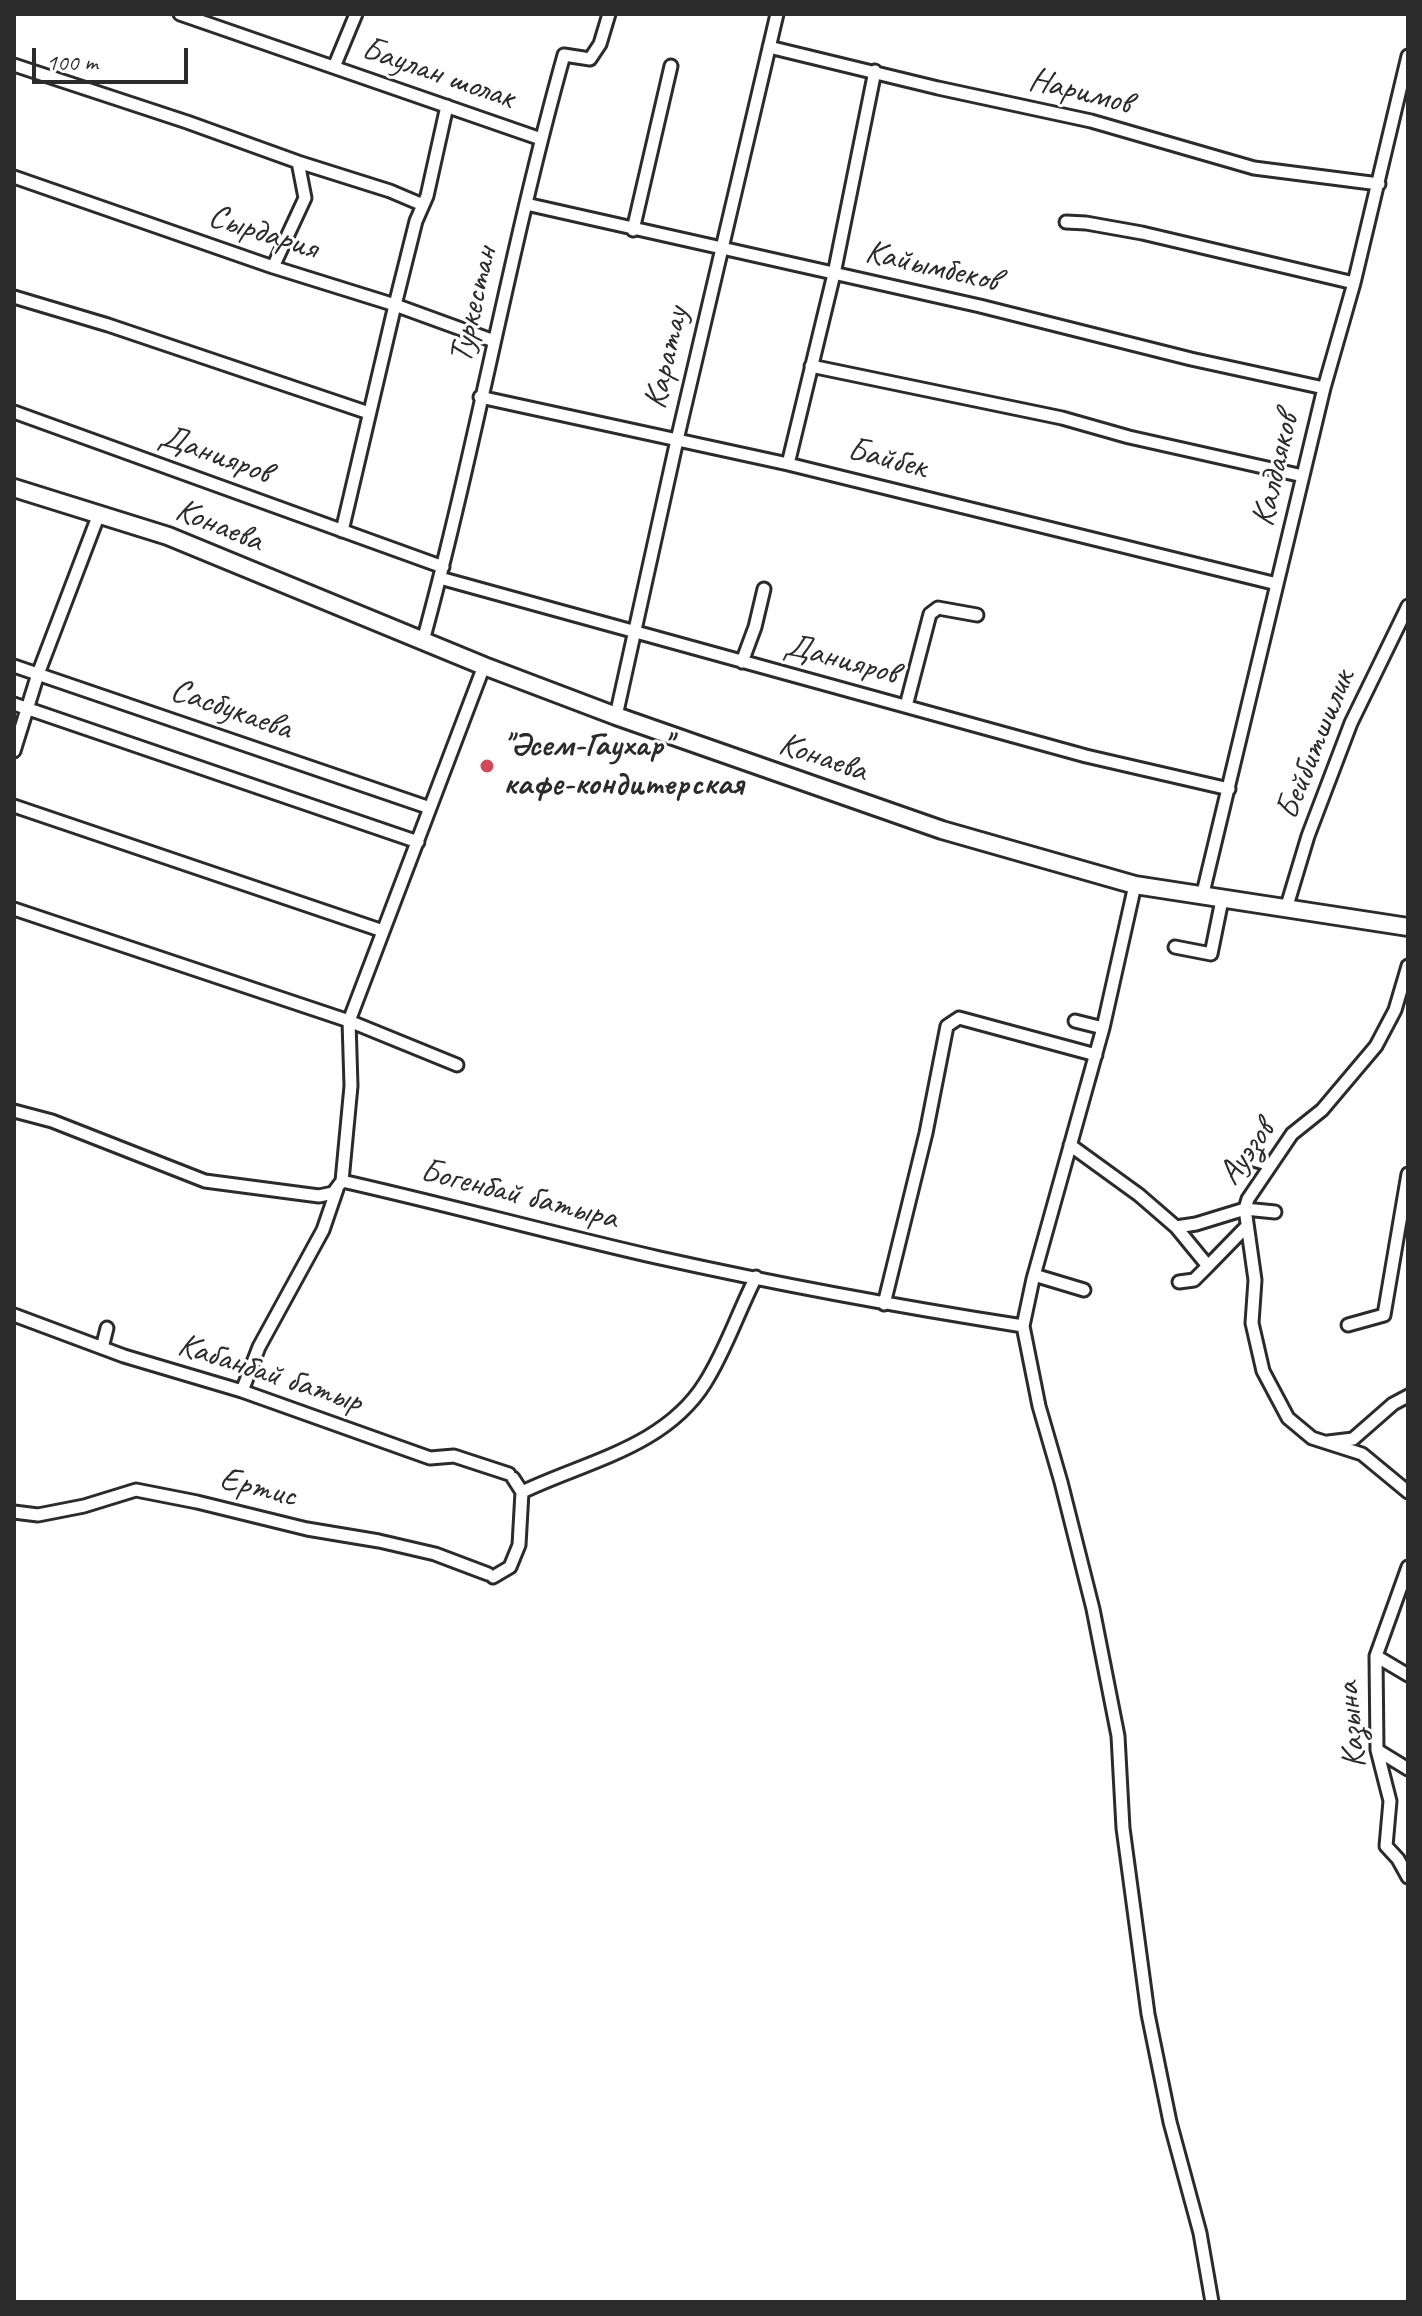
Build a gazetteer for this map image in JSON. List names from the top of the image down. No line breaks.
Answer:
{"streets":{"main road":["Конаева"],"street":["Баулан шолак","Наримов","Сырдария","Кайымбеков","Туркестан","Каратау","Данияров","Байбек","Калдаяков","Сасбукаева","Бейбитшилик","Ауэзов","Богенбай батыра","Кабанбай батыр","Ертис","Казына"]},"crossings":[["Баулан шолак","Туркестан"],["Наримов","Каратау"],["Наримов","Калдаяков"],["Сырдария","Туркестан"],["Кайымбеков","Туркестан"],["Кайымбеков","Каратау"],["Кайымбеков","Калдаяков"],["Туркестан","Данияров"],["Туркестан","Байбек"],["Туркестан","Конаева"],["Каратау","Данияров"],["Каратау","Байбек"],["Каратау","Конаева"],["Данияров","Калдаяков"],["Байбек","Калдаяков"],["Калдаяков","Конаева"],["Конаева","Бейбитшилик"],["Кабанбай батыр","Ертис"]],"places":["\"Әсем-Гаухар\" кафе-кондитерская"],"scale_bar":"100 m"}
